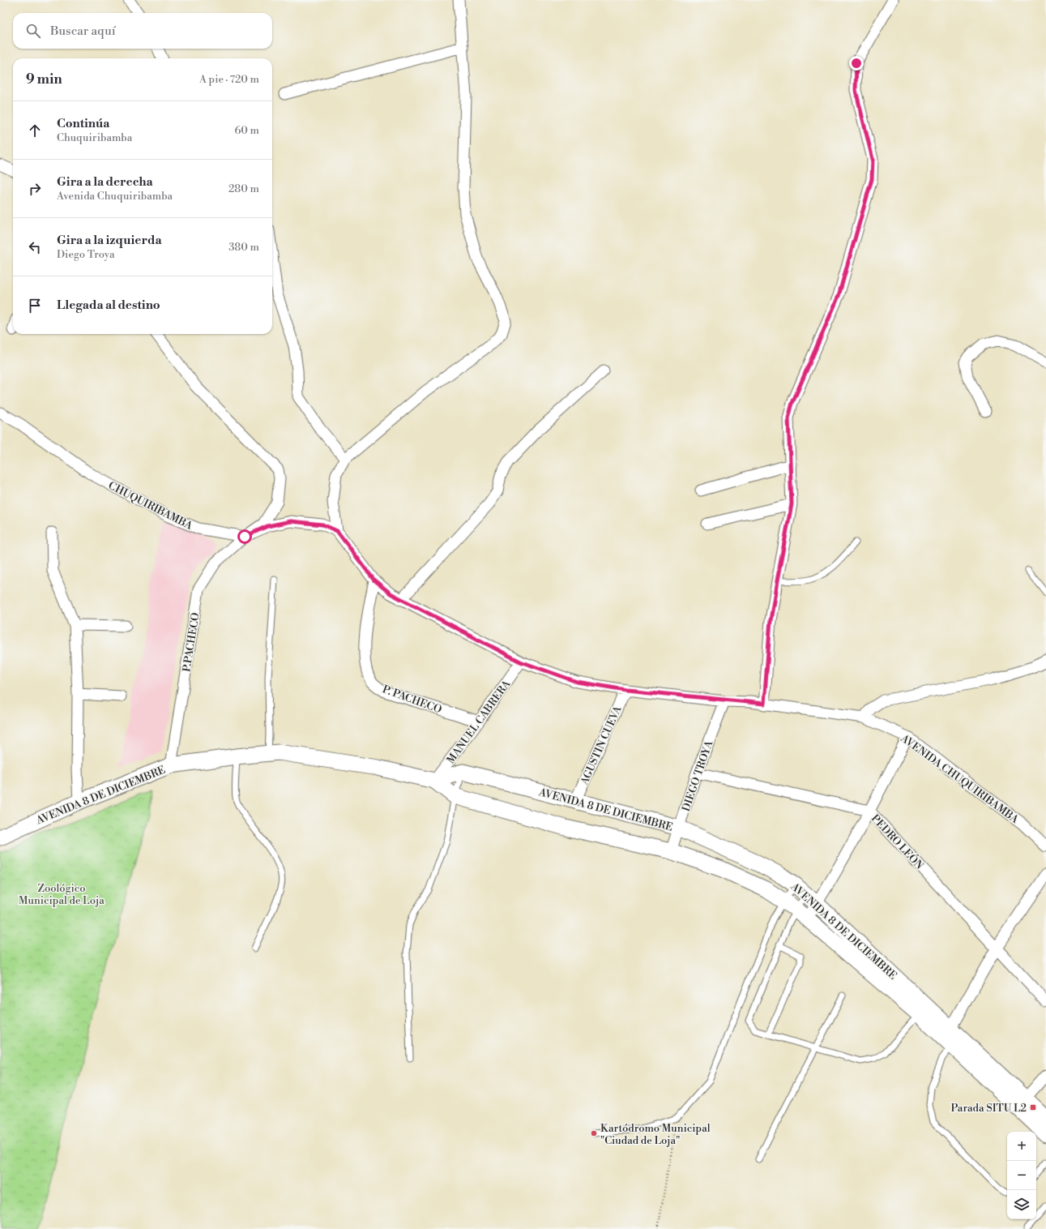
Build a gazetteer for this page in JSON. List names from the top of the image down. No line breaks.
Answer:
{"streets":{"main road":["AVENIDA 8 DE DICIEMBRE"],"street":["CHUQUIRIBAMBA","P.PACHECO","P. PACHECO","MANUEL CABRERA","AGUSTIN CUEVA","DIEGO TROYA","AVENIDA CHUQUIRIBAMBA","PEDRO LEÓN"]},"crossings":[["CHUQUIRIBAMBA","P.PACHECO"],["P.PACHECO","AVENIDA 8 DE DICIEMBRE"],["P. PACHECO","MANUEL CABRERA"],["P. PACHECO","AVENIDA CHUQUIRIBAMBA"],["MANUEL CABRERA","AVENIDA CHUQUIRIBAMBA"],["MANUEL CABRERA","AVENIDA 8 DE DICIEMBRE"],["AGUSTIN CUEVA","AVENIDA CHUQUIRIBAMBA"],["AGUSTIN CUEVA","AVENIDA 8 DE DICIEMBRE"],["DIEGO TROYA","AVENIDA CHUQUIRIBAMBA"],["DIEGO TROYA","AVENIDA 8 DE DICIEMBRE"],["DIEGO TROYA","PEDRO LEÓN"]],"parks":["Zoológico Municipal de Loja"],"places":{"transit":["Parada SITU L2"],"other":["Kartódromo Municipal \"Ciudad de Loja\""]},"page":{"search":"Buscar aquí","heading":["9 min","A pie · 720 m"],"list":[["Continúa","Chuquiribamba","60 m"],["Gira a la derecha","Avenida Chuquiribamba","280 m"],["Gira a la izquierda","Diego Troya","380 m"],"Llegada al destino"],"map_buttons":["+","−"]}}
